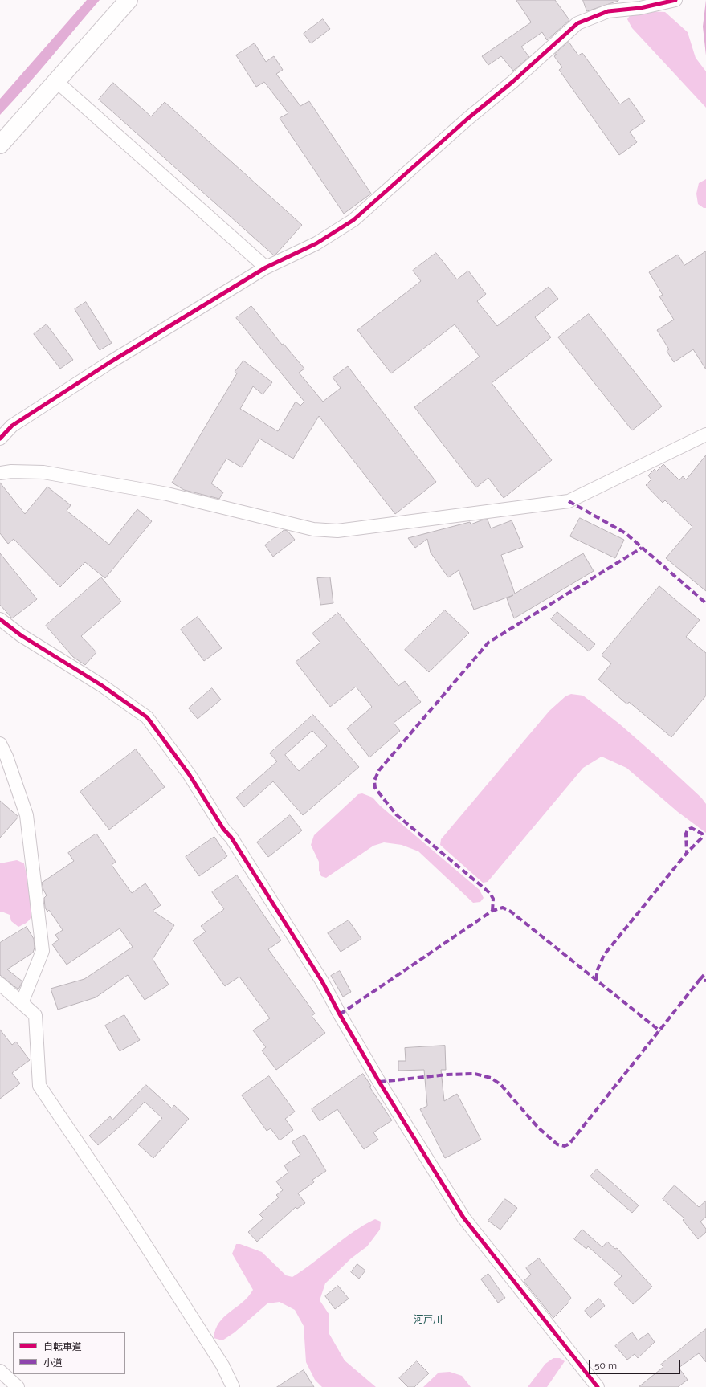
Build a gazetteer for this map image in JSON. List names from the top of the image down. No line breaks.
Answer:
{"districts":["河戸川"],"legend":["自転車道","小道"],"scale_bar":"50 m"}
